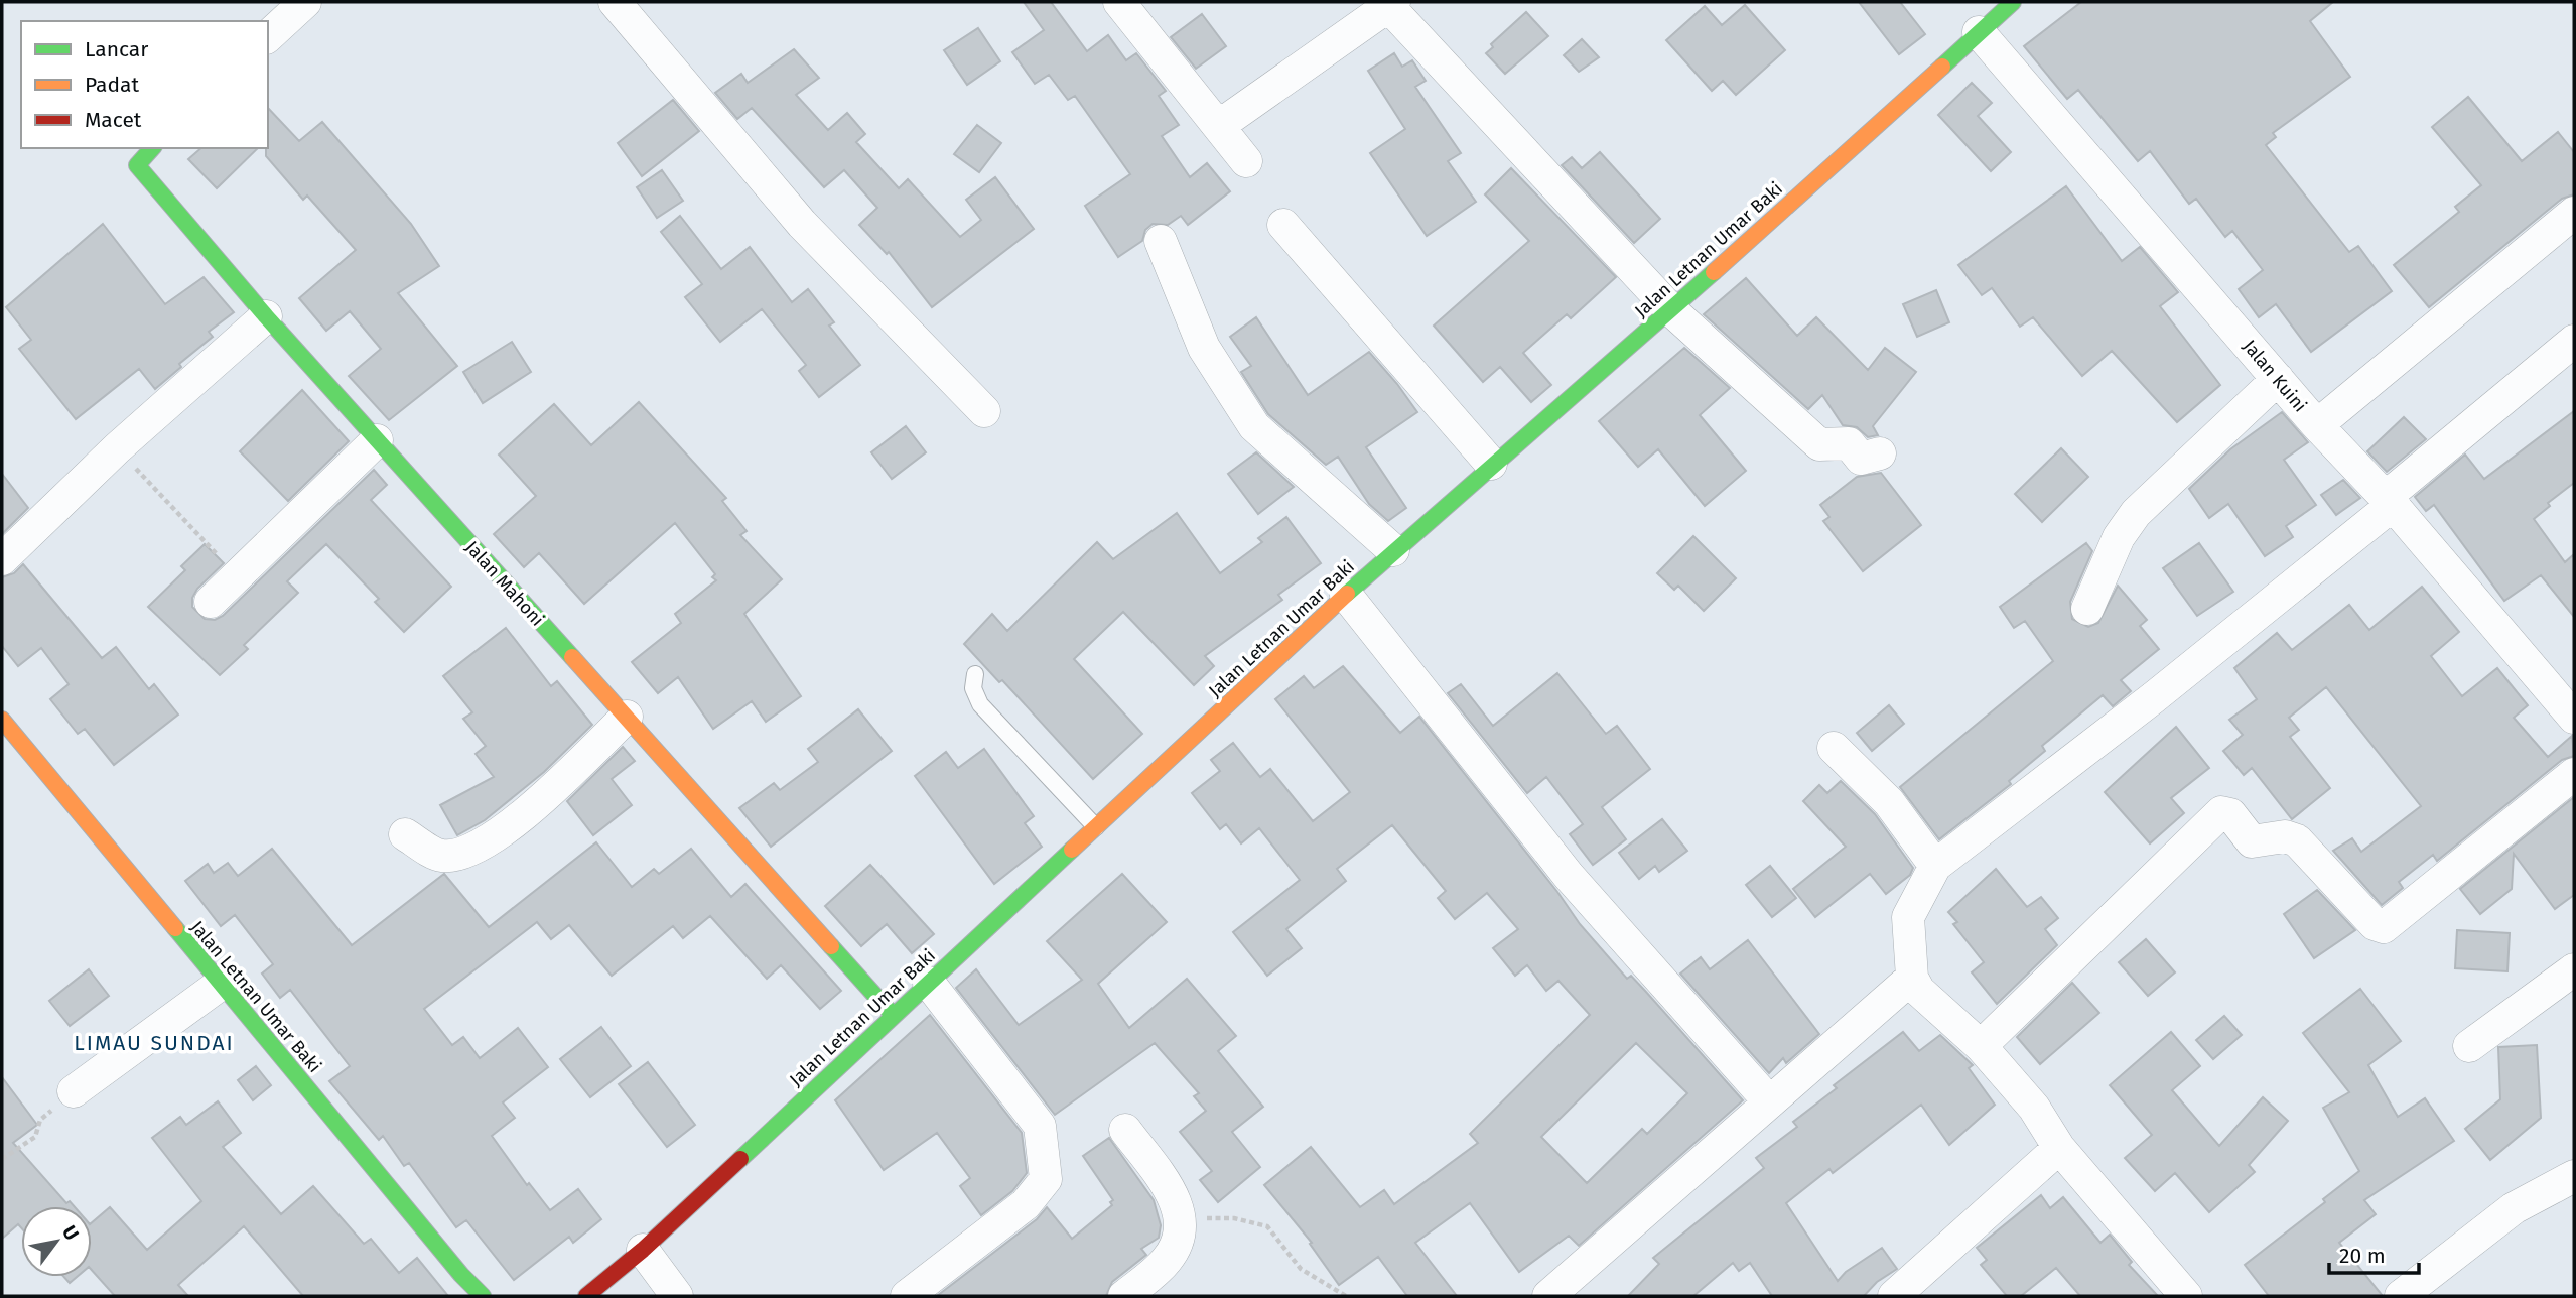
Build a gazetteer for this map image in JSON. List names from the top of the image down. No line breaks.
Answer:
{"streets":{"street":["Jalan Letnan Umar Baki","Jalan Kuini","Jalan Mahoni"]},"crossings":[["Jalan Letnan Umar Baki","Jalan Kuini"],["Jalan Letnan Umar Baki","Jalan Mahoni"]],"districts":["LIMAU SUNDAI"],"legend":["Lancar","Padat","Macet"],"scale_bar":"20 m","north":"top right"}
